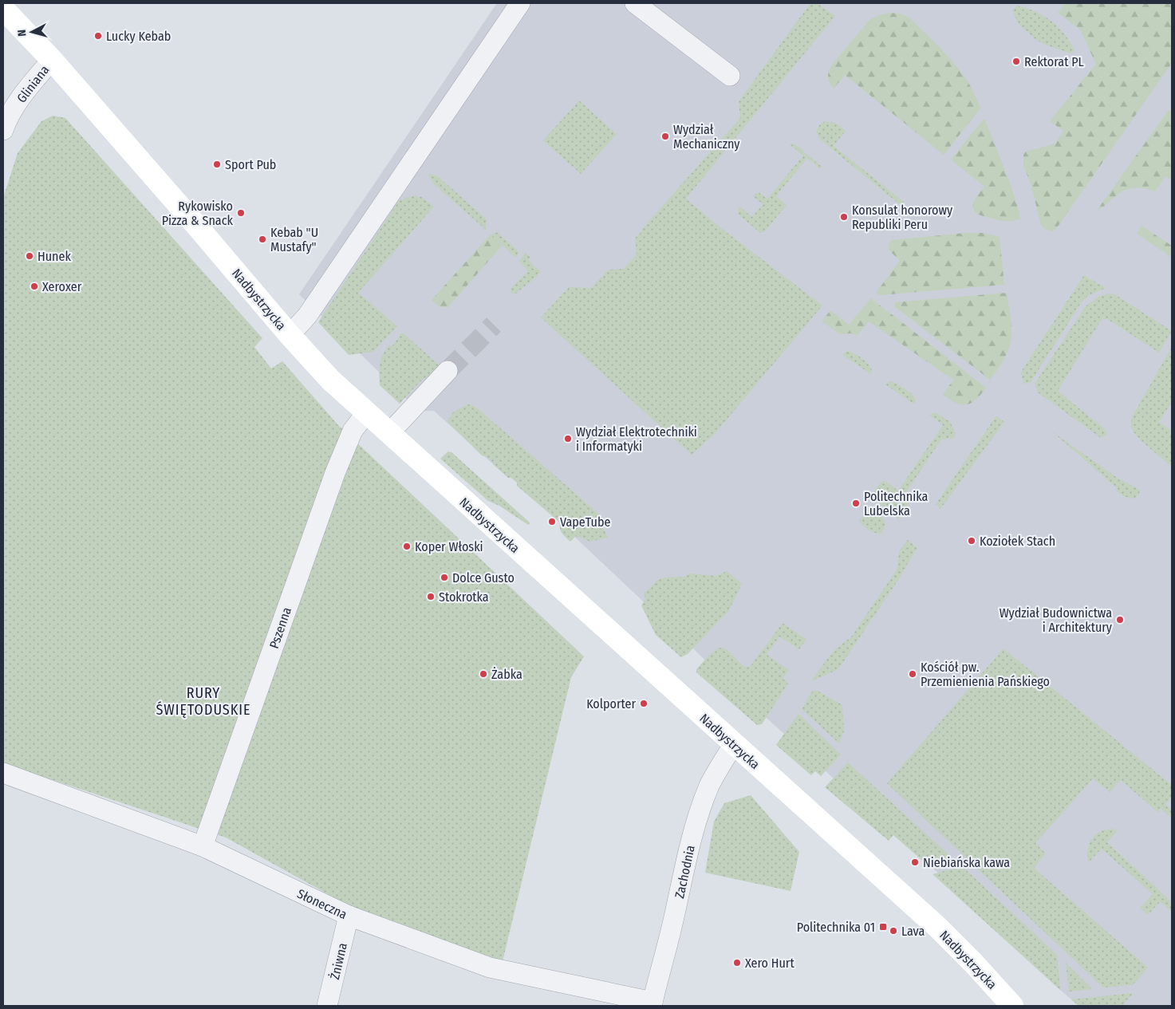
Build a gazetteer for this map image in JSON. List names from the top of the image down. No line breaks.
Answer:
{"streets":{"street":["Gliniana","Nadbystrzycka","Pszenna","Zachodnia","Słoneczna","Żniwna"]},"crossings":[["Gliniana","Nadbystrzycka"],["Nadbystrzycka","Pszenna"],["Nadbystrzycka","Zachodnia"],["Pszenna","Słoneczna"],["Zachodnia","Słoneczna"],["Słoneczna","Żniwna"]],"districts":["RURY ŚWIĘTODUSKIE"],"places":{"other":["Lucky Kebab","Rektorat PL","Wydział Mechaniczny","Sport Pub","Rykowisko Pizza & Snack","Konsulat honorowy Republiki Peru","Kebab \"U Mustafy\"","Hunek","Xeroxer","Wydział Elektrotechniki i Informatyki","Politechnika Lubelska","VapeTube","Koziołek Stach","Koper Włoski","Dolce Gusto","Stokrotka","Wydział Budownictwa i Architektury","Żabka","Kościół pw. Przemienienia Pańskiego","Kolporter","Niebiańska kawa","Lava","Xero Hurt"],"transit":["Politechnika 01"]},"north":"left"}
